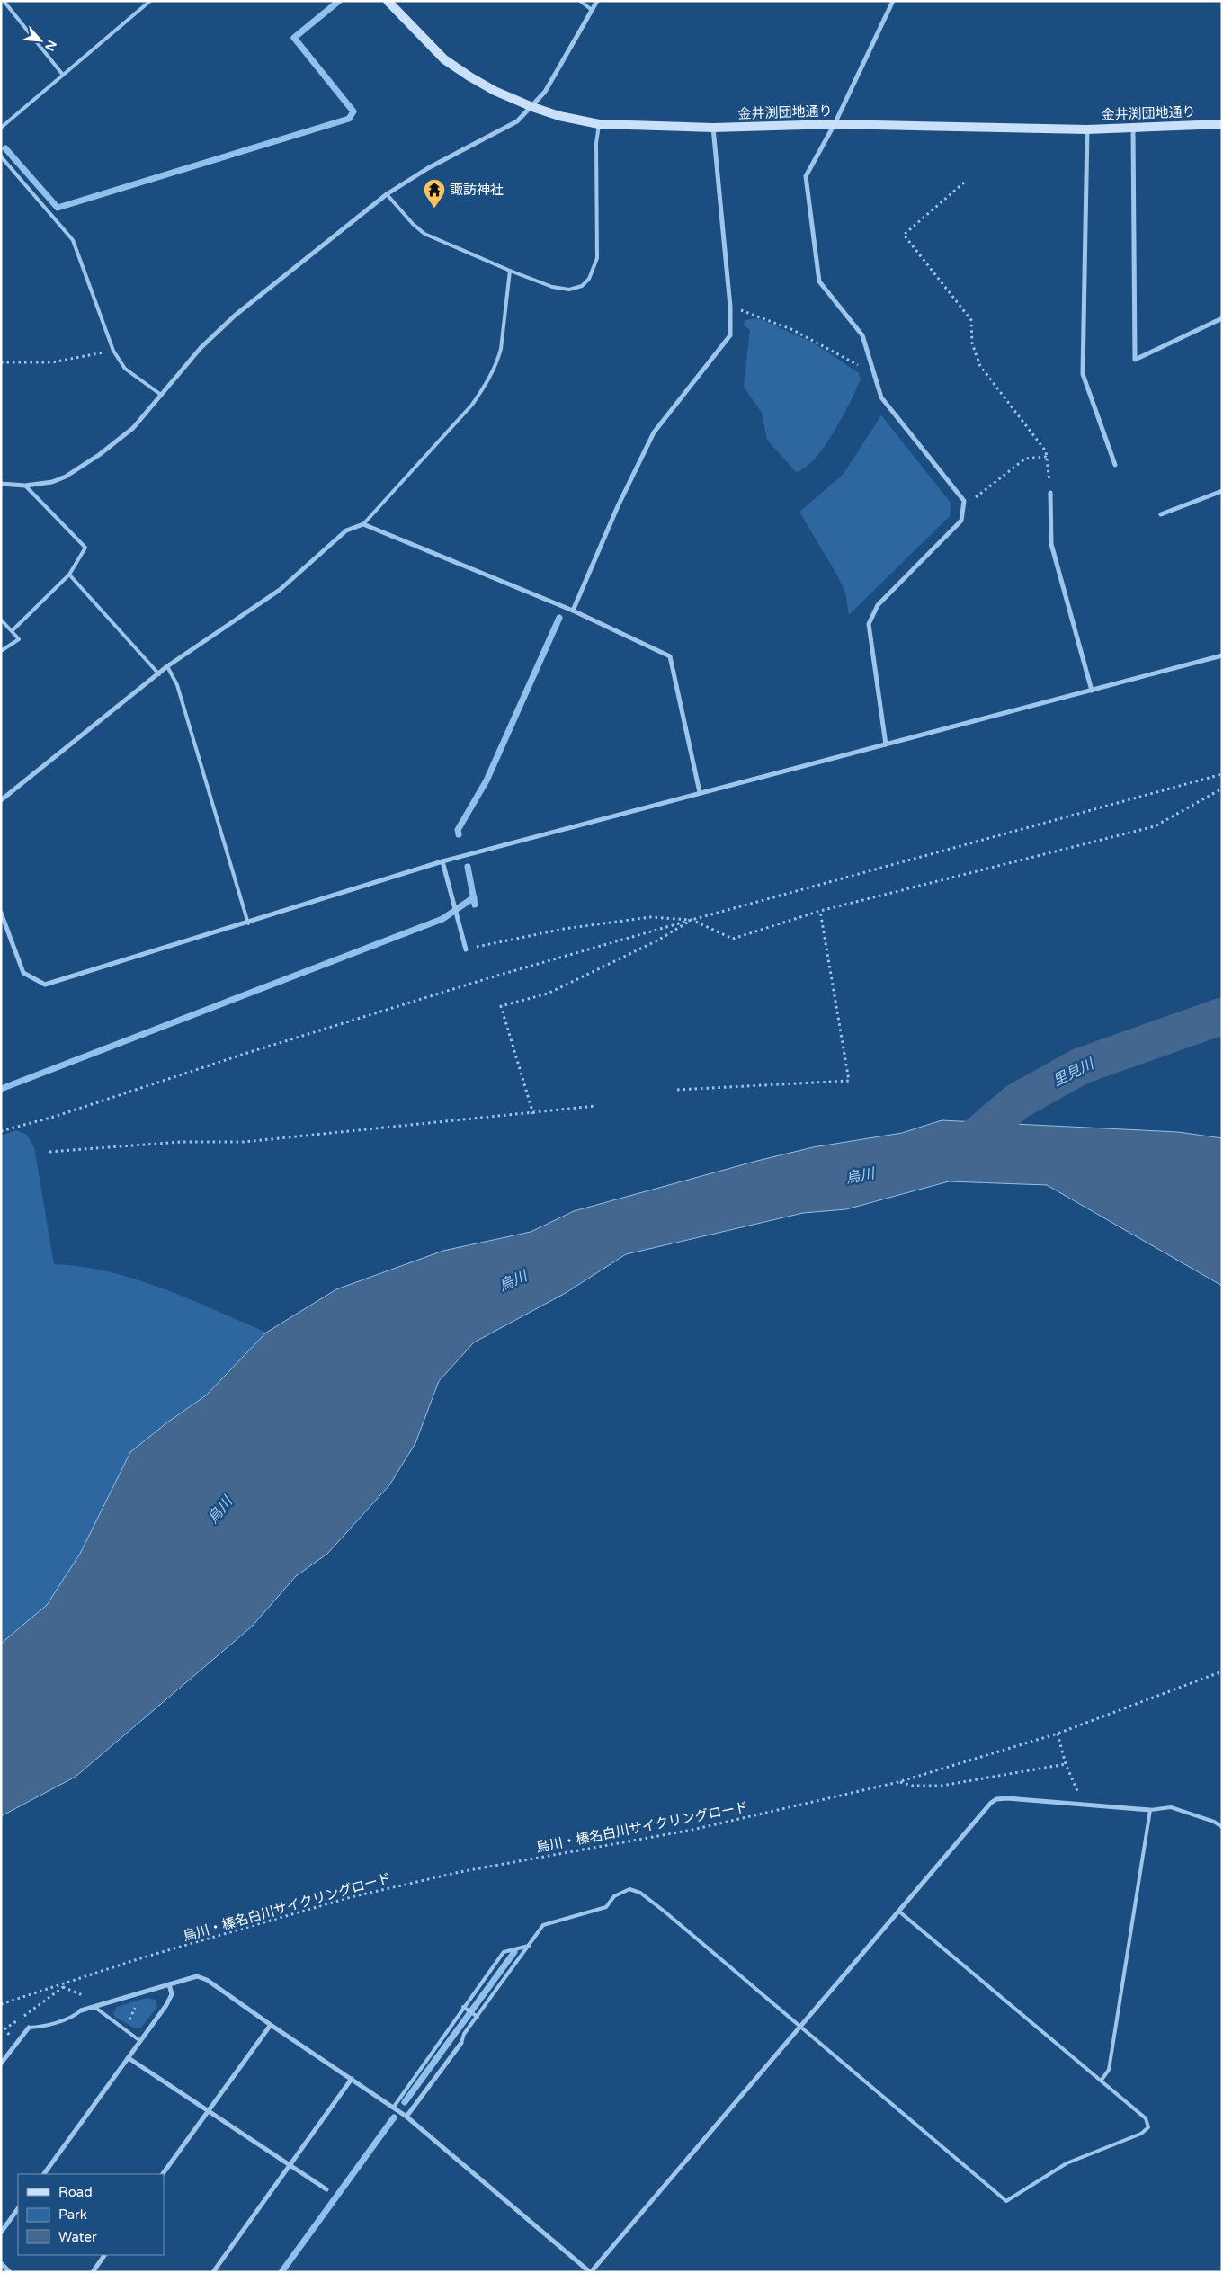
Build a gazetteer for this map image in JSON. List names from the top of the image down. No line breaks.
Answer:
{"streets":{"street":["金井渕団地通り"],"path":["烏川・榛名白川サイクリングロード"]},"water":["里見川","烏川"],"places":{"temple":["諏訪神社"]},"legend":["Road","Park","Water"],"north":"bottom right"}
